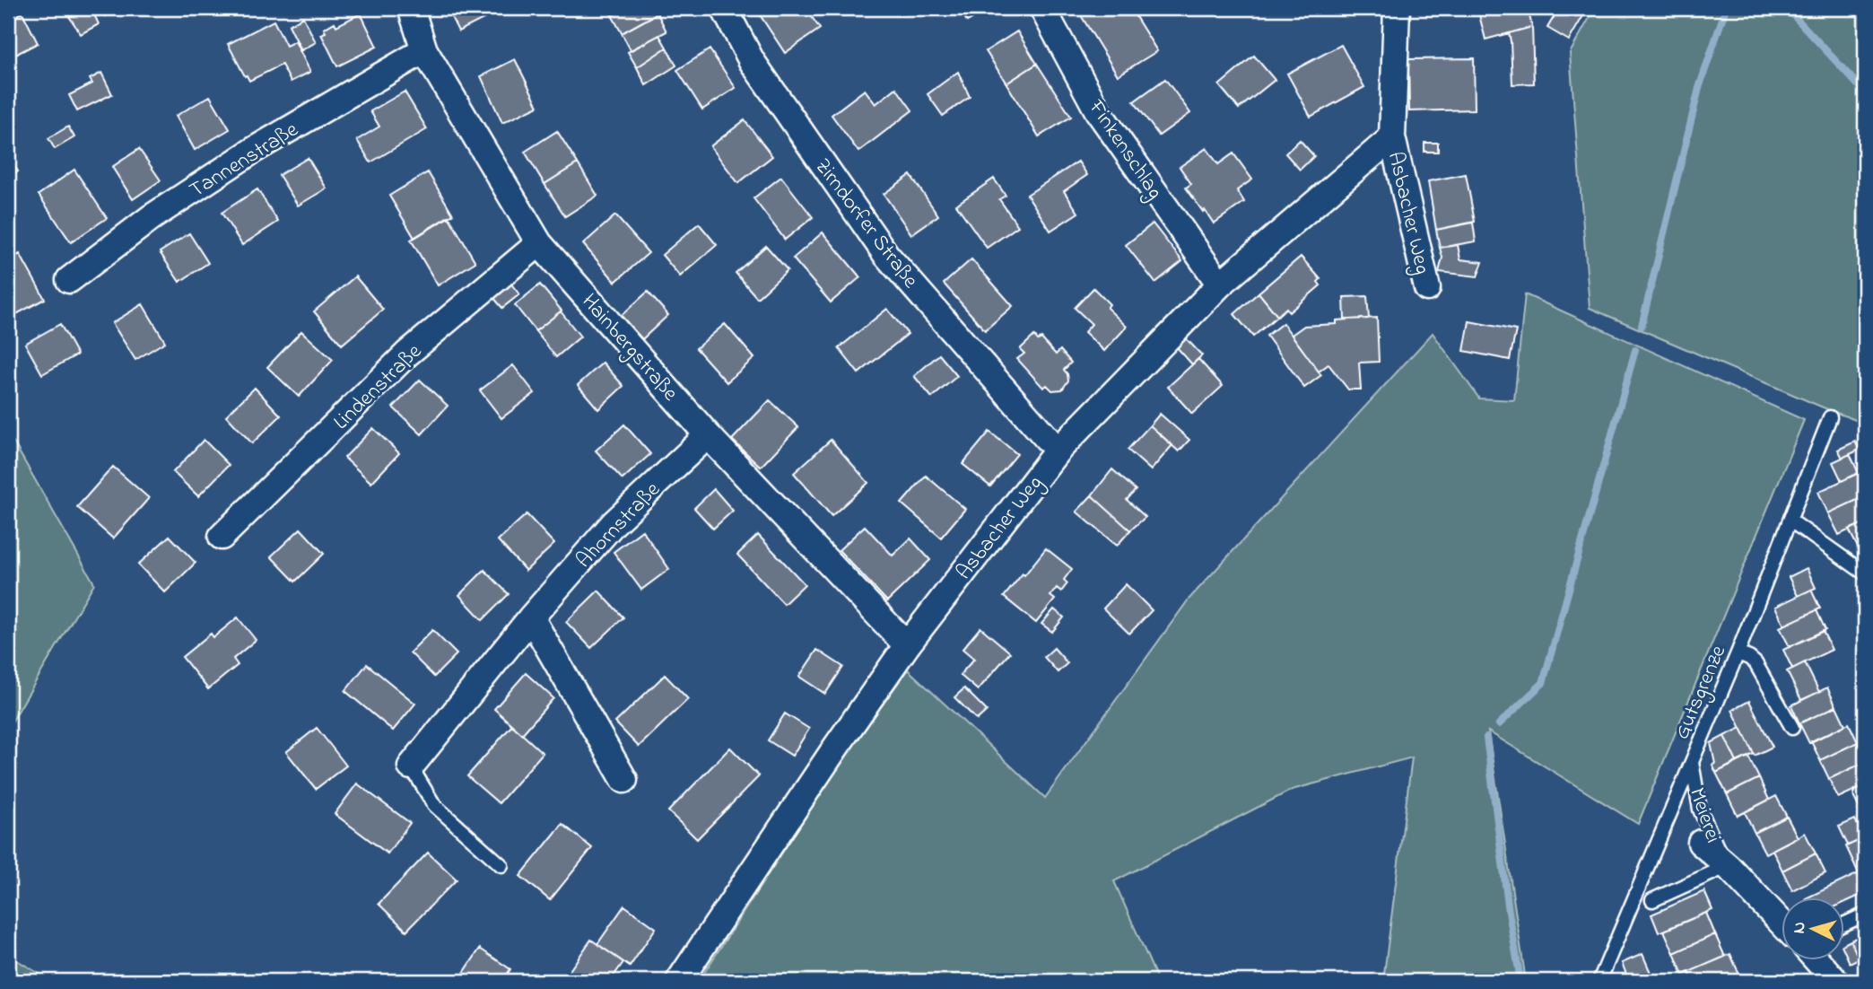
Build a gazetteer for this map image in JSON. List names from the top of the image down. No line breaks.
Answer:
{"streets":{"street":["Finkenschlag","Tannenstraße","Asbacher Weg","Zirndorfer Straße","Hainbergstraße","Lindenstraße","Ahornstraße","Meierei"],"lane":["Gutsgrenze"]},"crossings":[["Finkenschlag","Asbacher Weg"],["Tannenstraße","Hainbergstraße"],["Asbacher Weg","Zirndorfer Straße"],["Asbacher Weg","Hainbergstraße"],["Hainbergstraße","Lindenstraße"],["Hainbergstraße","Ahornstraße"],["Gutsgrenze","Meierei"]],"north":"left"}
